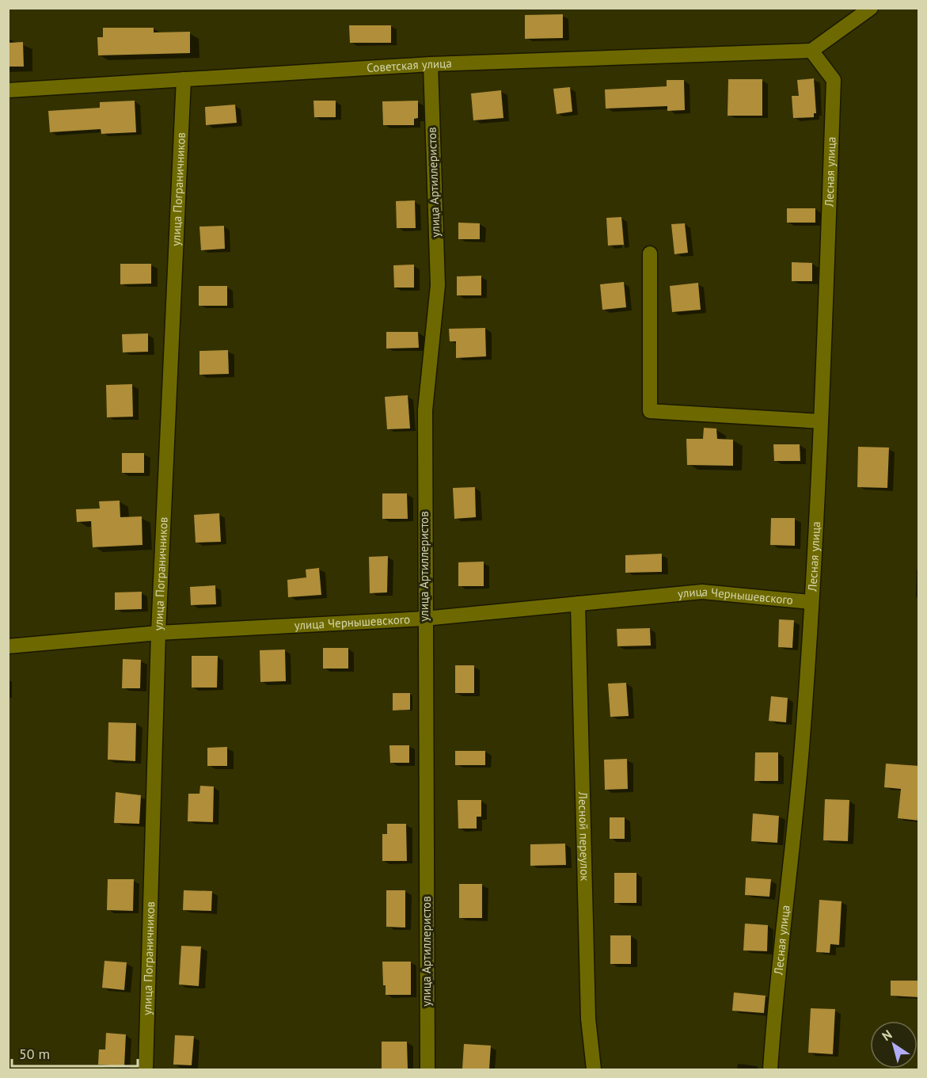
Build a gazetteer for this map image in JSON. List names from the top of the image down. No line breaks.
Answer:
{"streets":{"street":["Советская улица","Лесная улица","улица Артиллеристов","улица Пограничников","улица Чернышевского","Лесной переулок"]},"crossings":[["Советская улица","Лесная улица"],["Советская улица","улица Артиллеристов"],["Советская улица","улица Пограничников"],["Лесная улица","улица Чернышевского"],["улица Артиллеристов","улица Чернышевского"],["улица Пограничников","улица Чернышевского"],["улица Чернышевского","Лесной переулок"]],"scale_bar":"50 m","north":"top left"}
